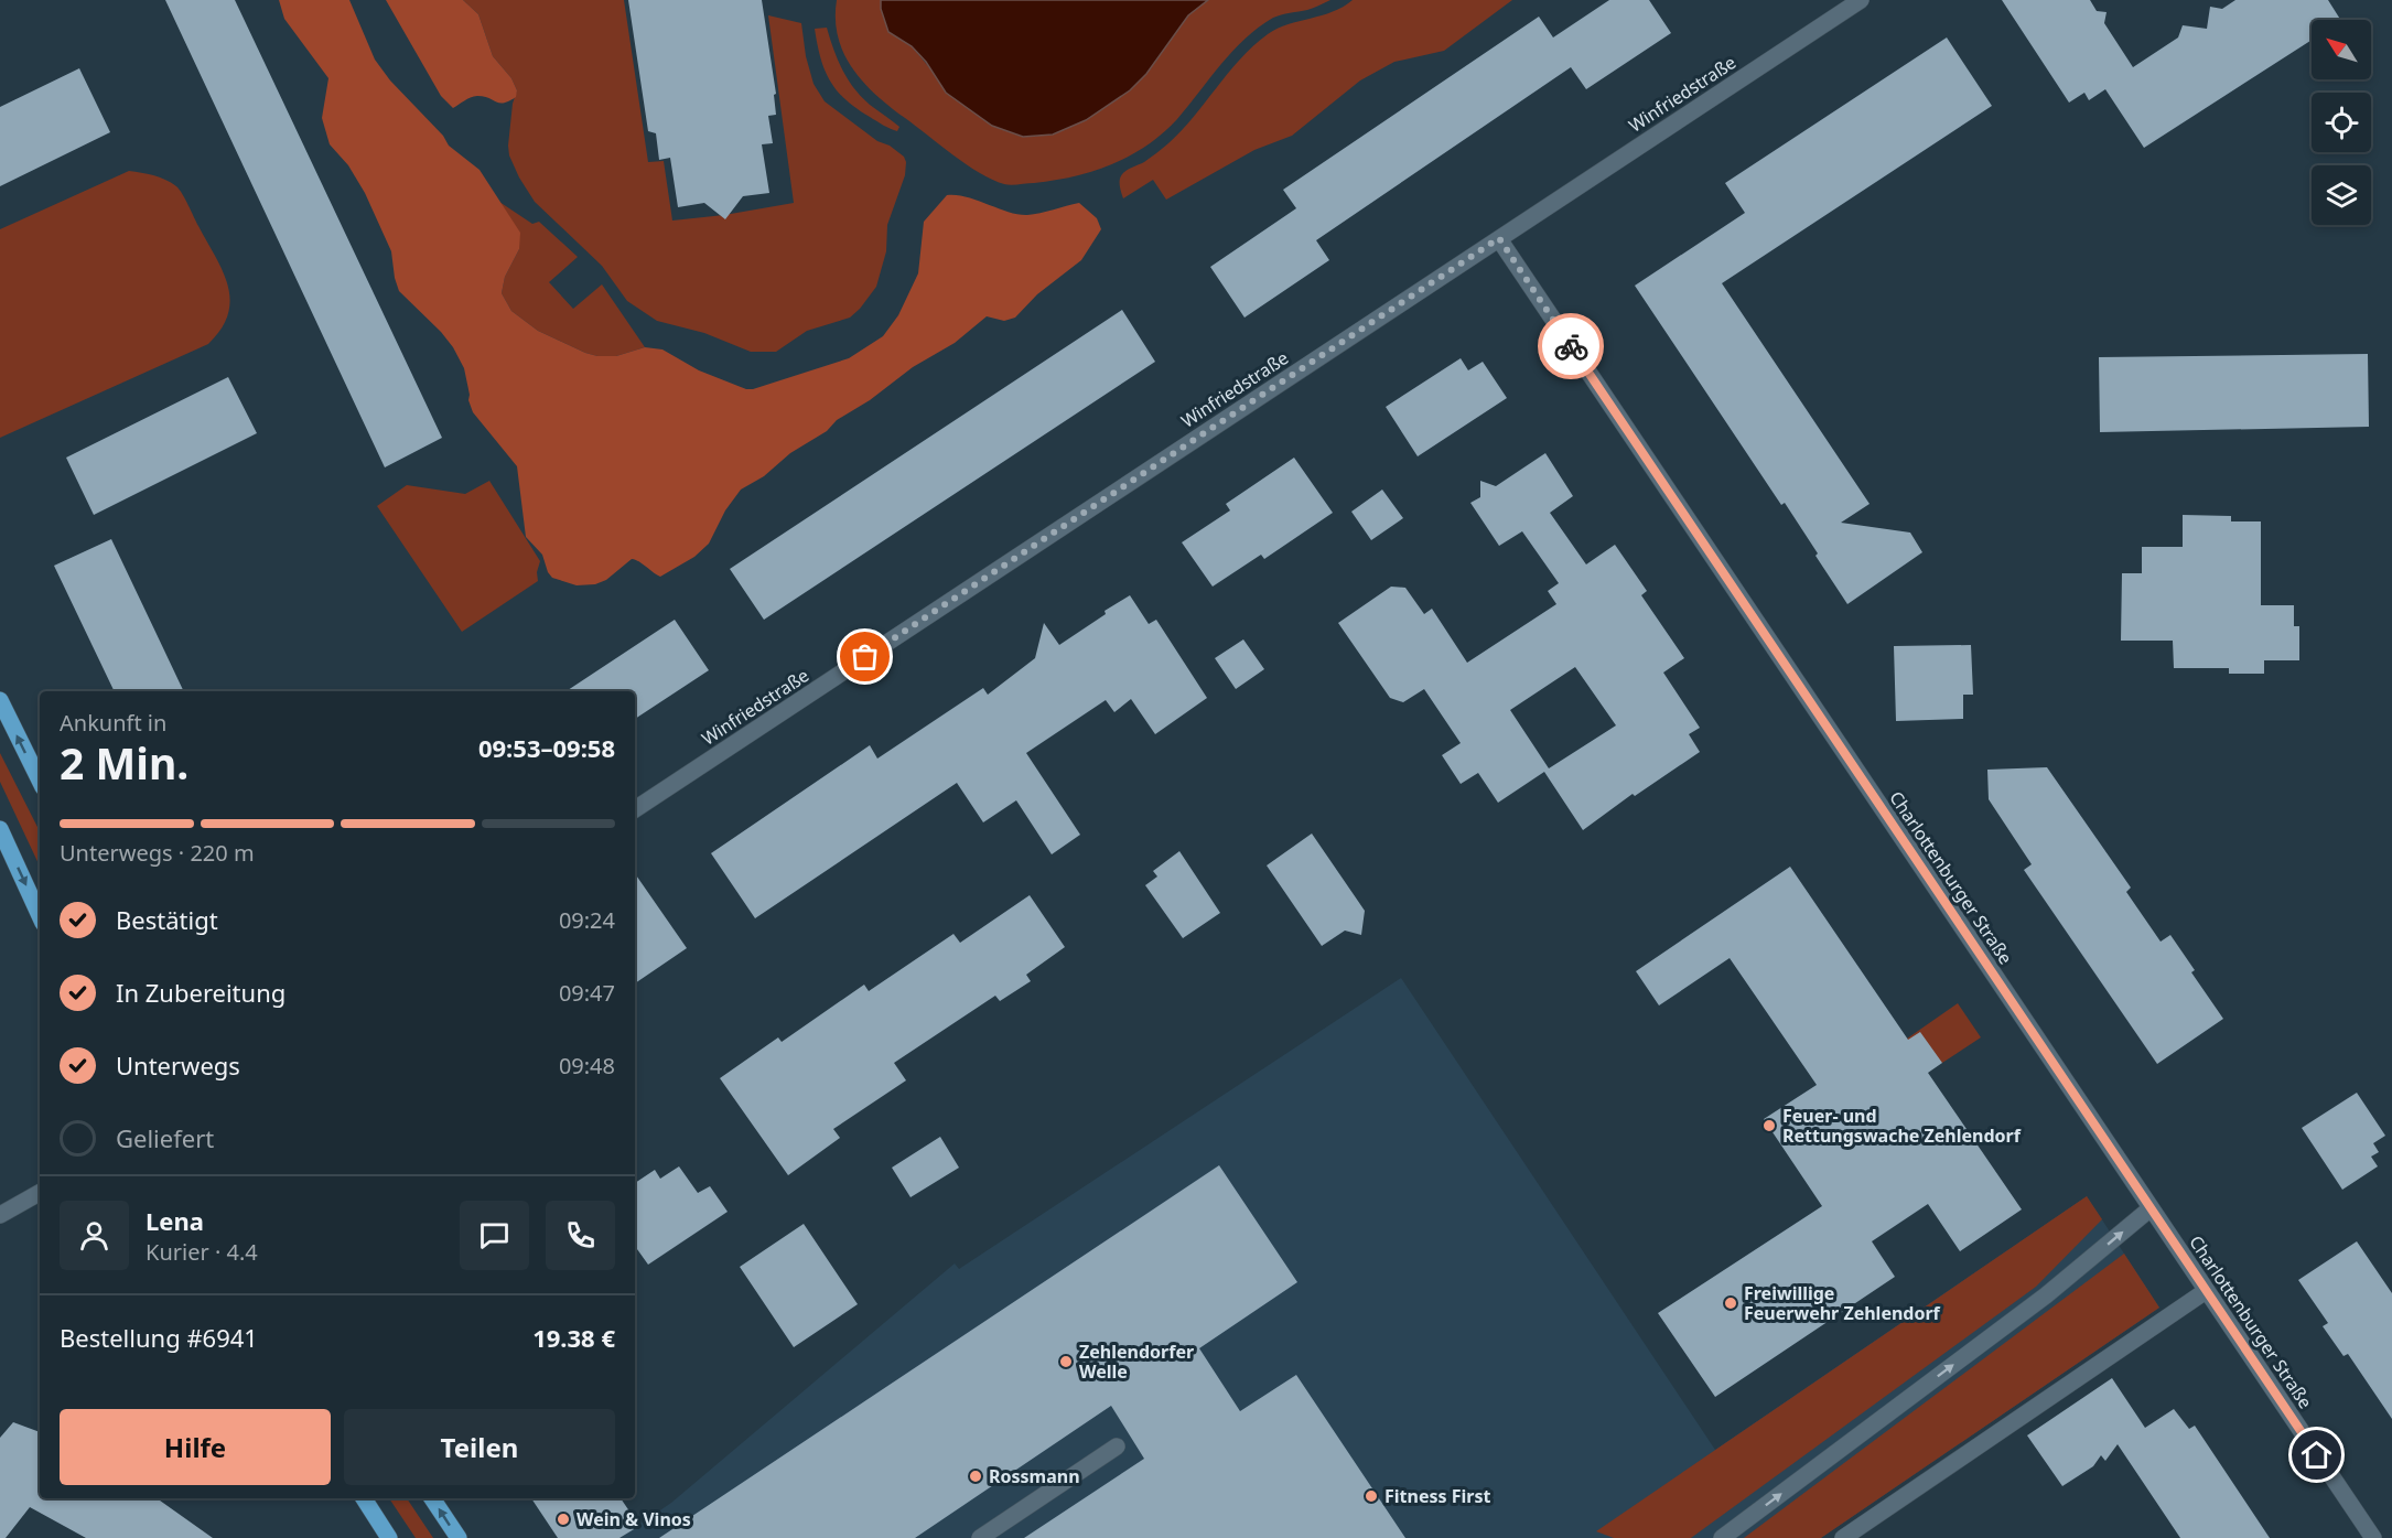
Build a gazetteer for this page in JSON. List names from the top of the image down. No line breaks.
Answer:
{"streets":{"street":["Winfriedstraße","Charlottenburger Straße"]},"crossings":[["Winfriedstraße","Charlottenburger Straße"]],"places":["Feuer- und Rettungswache Zehlendorf","Freiwillige Feuerwehr Zehlendorf","Zehlendorfer Welle","Rossmann","Fitness First","Wein & Vinos"],"north":"top left","page":{"heading":["2 Min.","Ankunft in","09:53–09:58"],"panel":["Lena","Kurier · 4.4","Bestellung #6941","19.38 €"],"bar":"Unterwegs · 220 m","list":[["Bestätigt","09:24"],["In Zubereitung","09:47"],["Unterwegs","09:48"],"Geliefert"],"buttons":["Hilfe","Teilen"]}}
